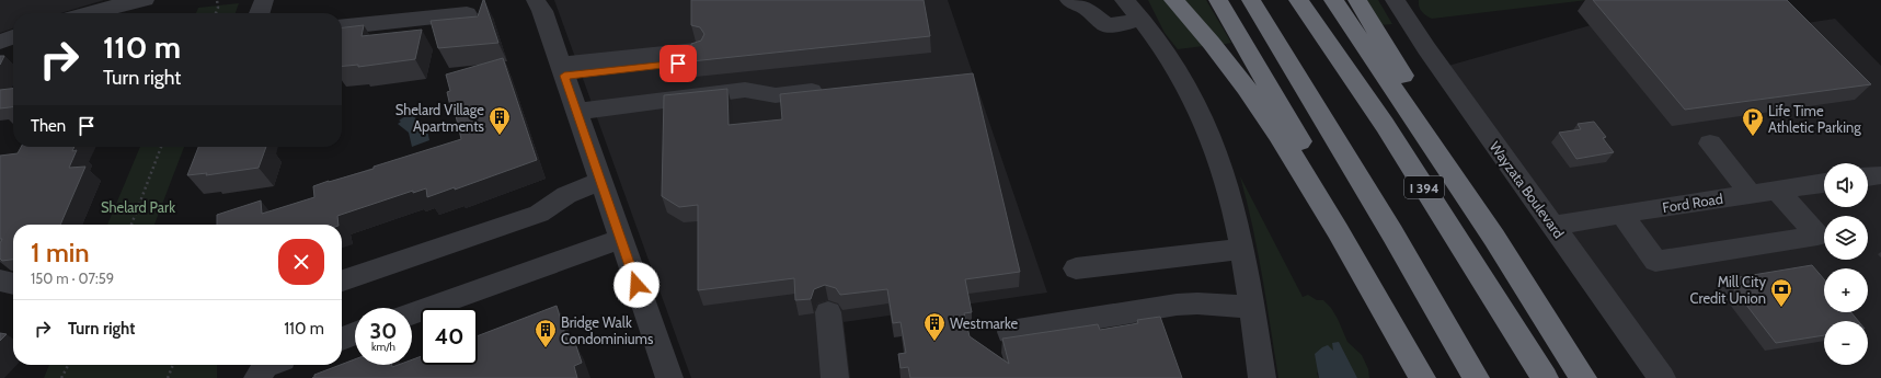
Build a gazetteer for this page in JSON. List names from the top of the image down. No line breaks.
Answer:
{"streets":{"highway":["I 394"],"street":["Wayzata Boulevard","Ford Road"]},"crossings":[["Wayzata Boulevard","Ford Road"]],"parks":["Shelard Park"],"places":{"building":["Shelard Village Apartments","Westmarke","Bridge Walk Condominiums"],"parking":["Life Time Athletic Parking"],"bank":["Mill City Credit Union"]},"page":{"turn":["110 m","Turn right"],"then":"Then","map_buttons":["+","−"],"heading":["1 min","150 m · 07:59"],"list":[{"name":"Turn right","value":"110 m"}],"speed":"30 km/h","limit":"40"}}
